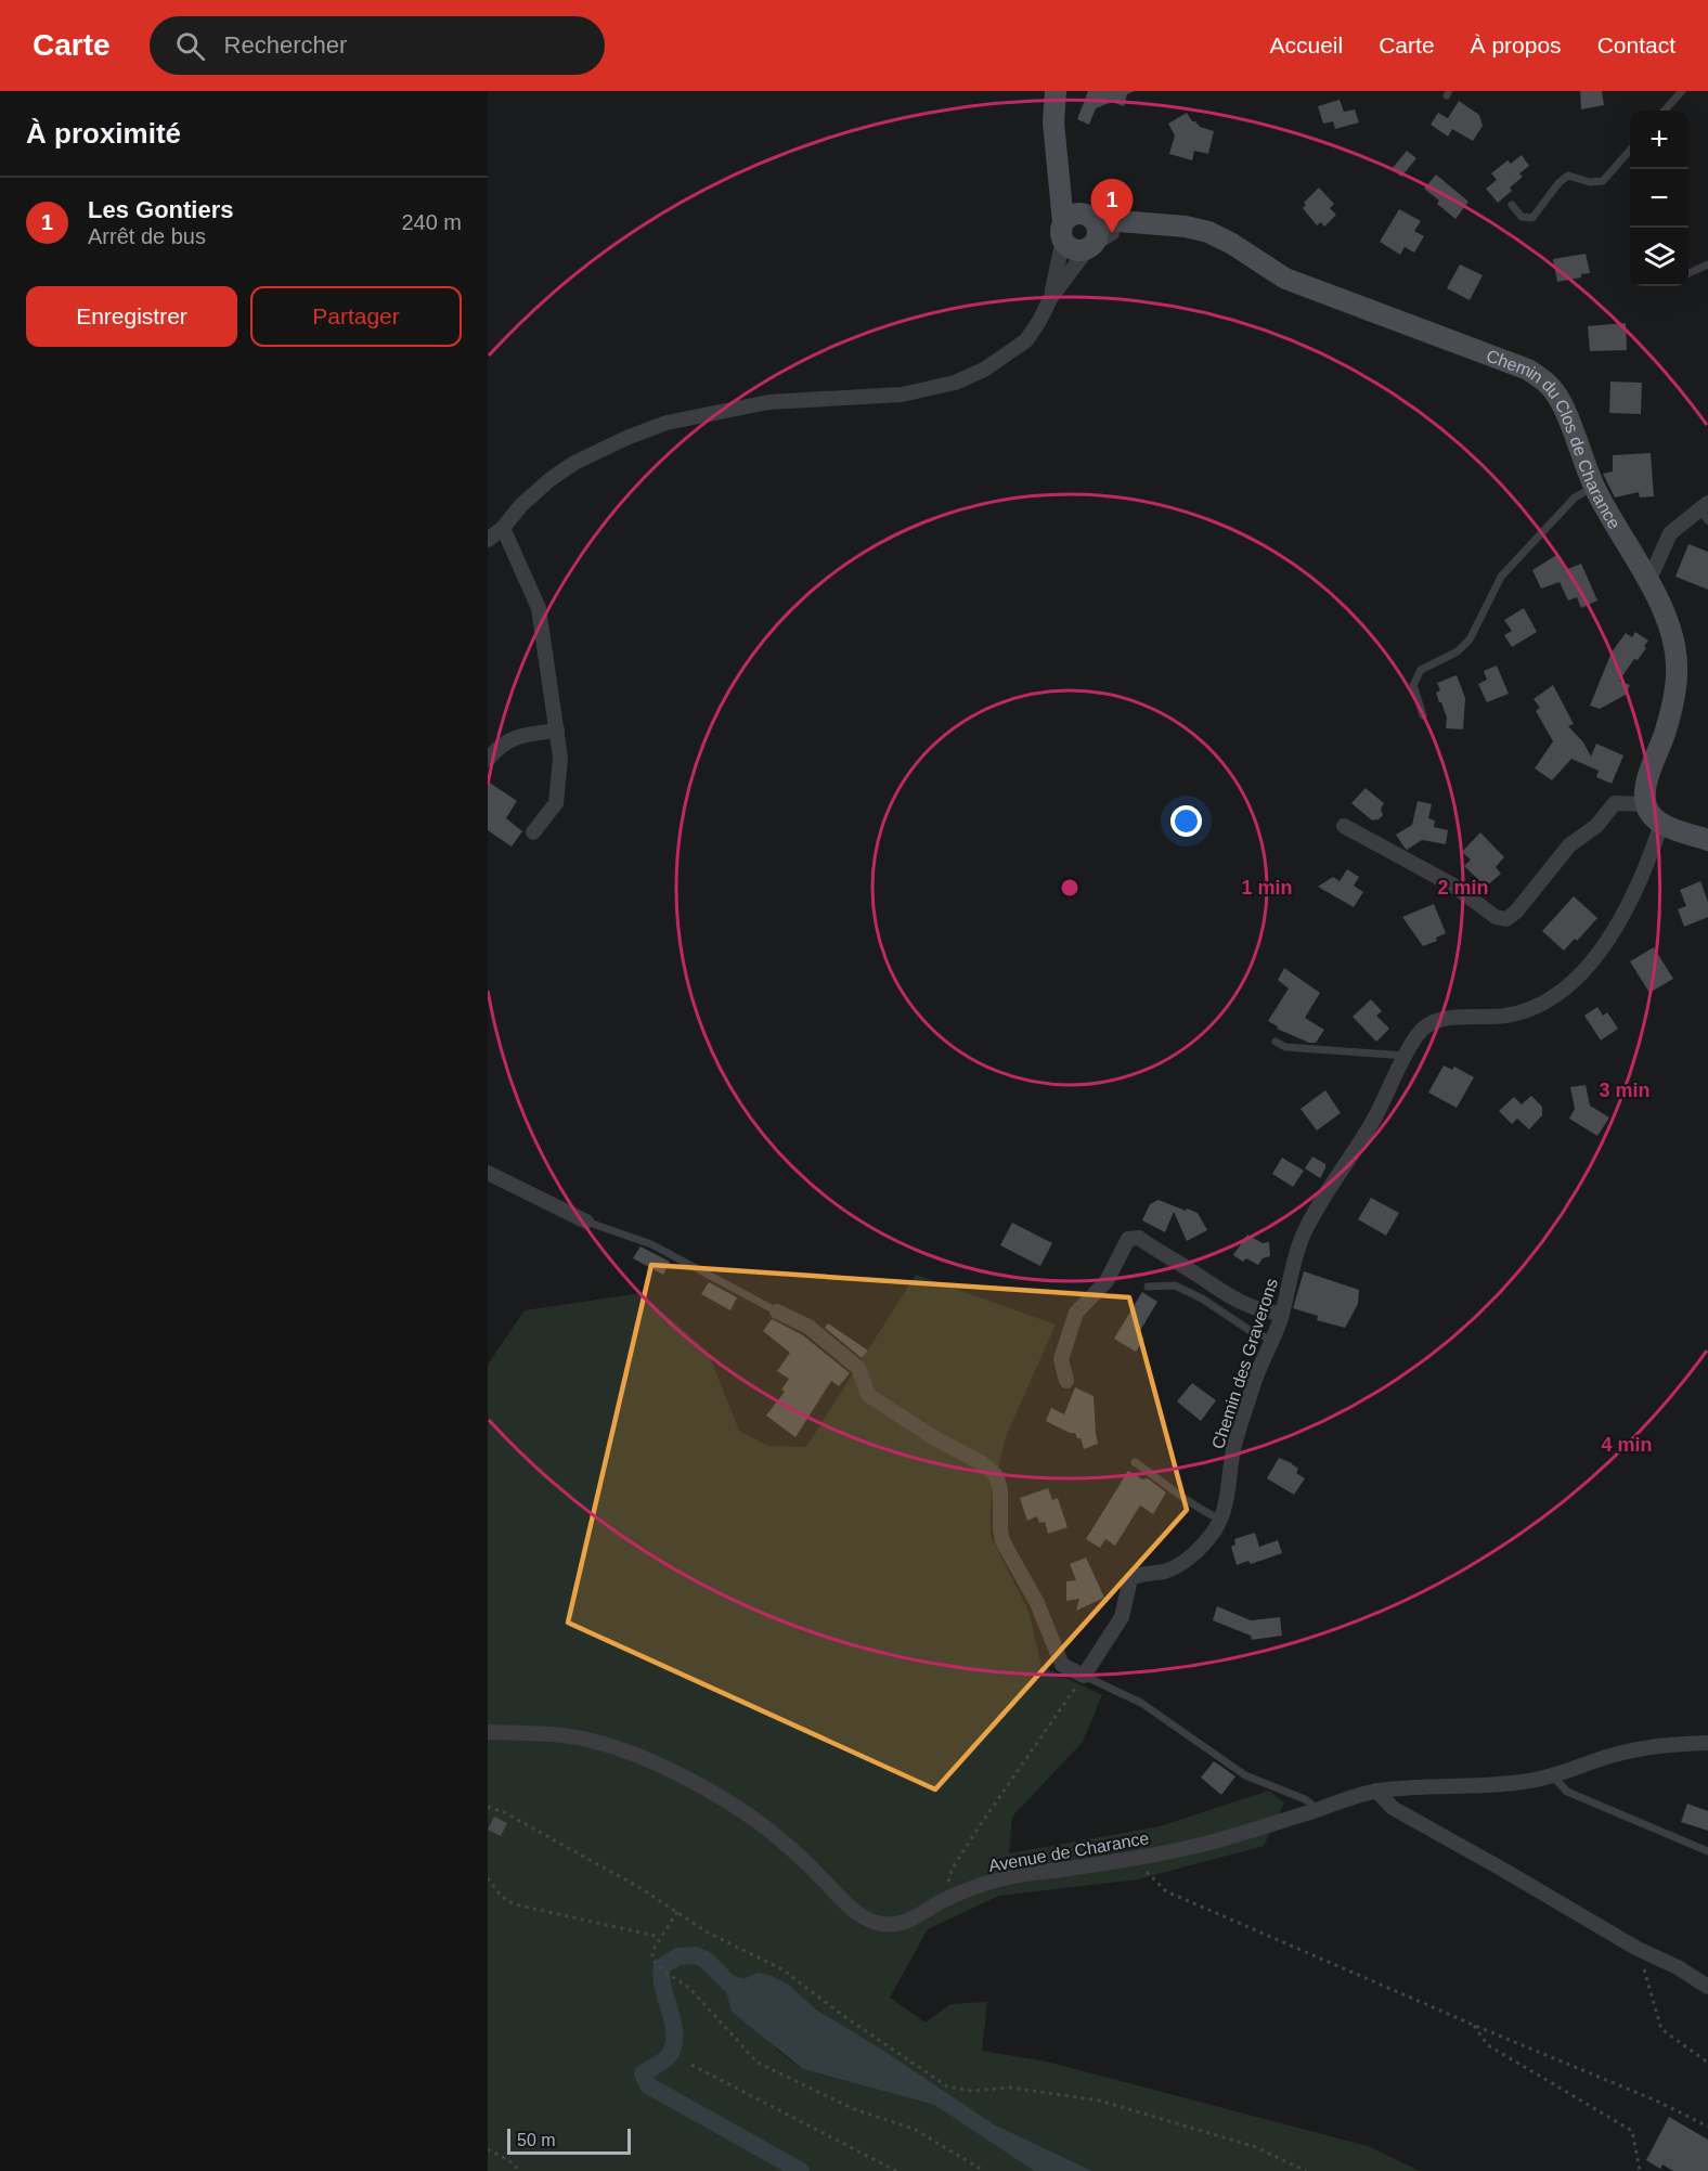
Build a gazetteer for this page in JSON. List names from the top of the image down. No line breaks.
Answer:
{"streets":{"street":["Chemin du Clos de Charance","Chemin des Graverons","Avenue de Charance"]},"scale_bar":"50 m","page":{"header":"Carte","search":"Rechercher","nav":["Accueil","Carte","À propos","Contact"],"heading":"À proximité","map_buttons":["+","−"],"list":[{"mark":"1","name":"Les Gontiers","note":"Arrêt de bus","value":"240 m"}],"pins":"1","buttons":["Enregistrer","Partager"],"scale":"50 m"},"rings":["1 min","2 min","3 min","4 min"]}
